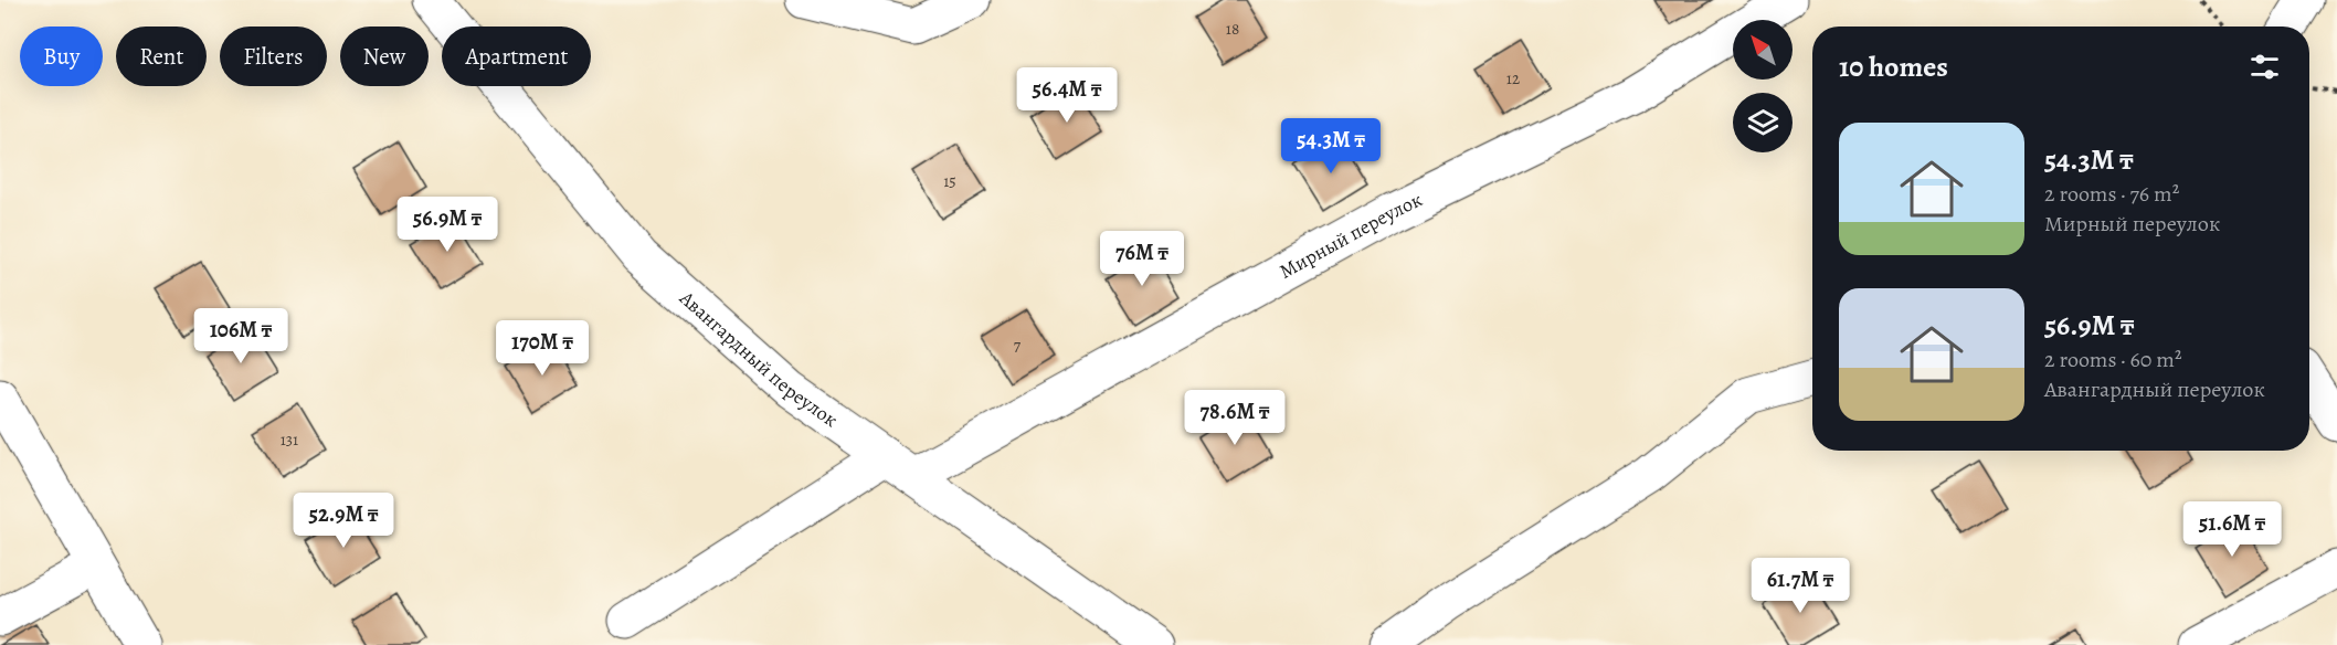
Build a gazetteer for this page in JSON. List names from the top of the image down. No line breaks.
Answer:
{"streets":{"street":["Мирный переулок","Авангардный переулок"]},"crossings":[["Мирный переулок","Авангардный переулок"]],"house_numbers":["18","12","15","7","131"],"north":"top left","page":{"chip":["Buy","Rent","Filters","New","Apartment"],"heading":"10 homes","price":["56.4M ₸","54.3M ₸","56.9M ₸","76M ₸","106M ₸","170M ₸","78.6M ₸","52.9M ₸","51.6M ₸","61.7M ₸"],"list":[{"name":"54.3M ₸","note":"2 rooms · 76 m² · Мирный переулок"},{"name":"56.9M ₸","note":"2 rooms · 60 m² · Авангардный переулок"}]}}
